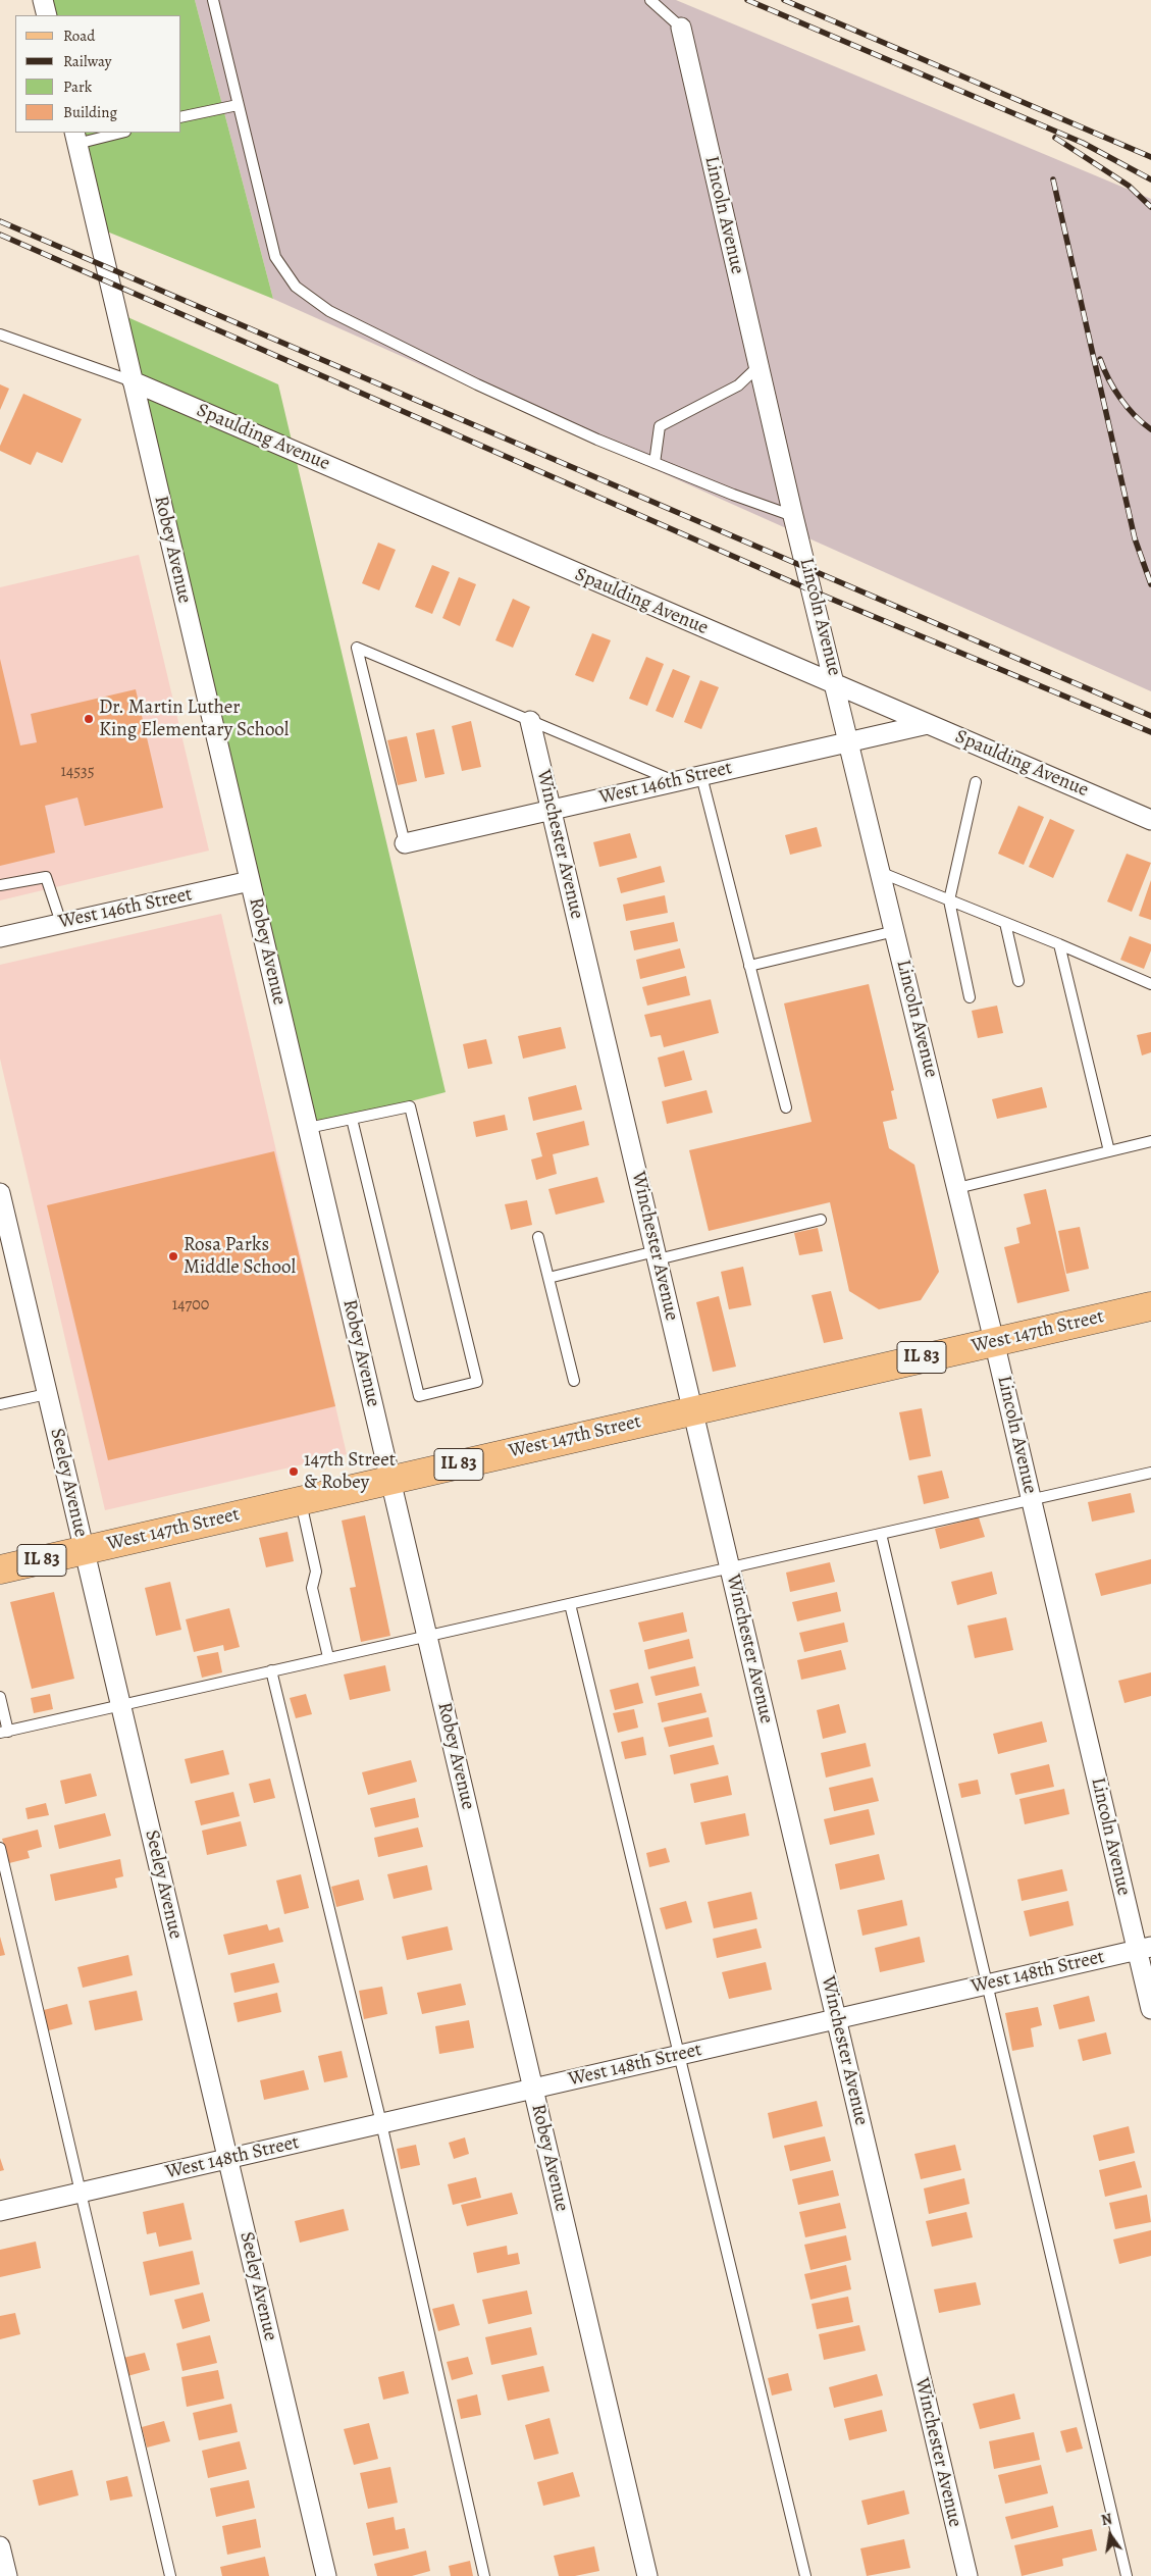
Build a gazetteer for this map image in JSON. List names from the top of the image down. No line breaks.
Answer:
{"streets":{"main road":["West 147th Street","IL 83"],"street":["Lincoln Avenue","Spaulding Avenue","Robey Avenue","West 146th Street","Winchester Avenue","Seeley Avenue","West 148th Street"]},"crossings":[["Lincoln Avenue","Spaulding Avenue"],["Lincoln Avenue","West 146th Street"],["Lincoln Avenue","West 147th Street"],["Lincoln Avenue","West 148th Street"],["Spaulding Avenue","Robey Avenue"],["Spaulding Avenue","West 146th Street"],["Robey Avenue","West 146th Street"],["Robey Avenue","West 147th Street"],["Robey Avenue","West 148th Street"],["West 146th Street","Winchester Avenue"],["Winchester Avenue","West 147th Street"],["Winchester Avenue","West 148th Street"],["West 147th Street","Seeley Avenue"],["Seeley Avenue","West 148th Street"]],"places":["Dr. Martin Luther King Elementary School","Rosa Parks Middle School","147th Street & Robey"],"house_numbers":["14535","14700"],"legend":["Road","Railway","Park","Building"],"north":"top"}
